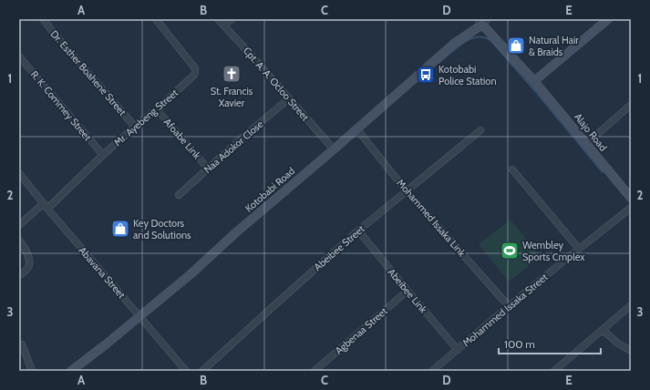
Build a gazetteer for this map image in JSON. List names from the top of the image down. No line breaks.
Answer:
{"streets":{"street":["Dr. Esther Boahene Street","Cpt. A. A. Ocloo Street","R. K. Commey Street","Mr. Ayebeng Street","Alajo Road","Afoabe Link","Naa Adokor Close","Kotobabi Road","Mohammed Issaka Link","Abeibee Street","Abavana Street","Abeibee Link","Mohammed Issaka Street","Agbenaa Street"]},"crossings":[["Dr. Esther Boahene Street","Mr. Ayebeng Street"],["Cpt. A. A. Ocloo Street","Naa Adokor Close"],["Cpt. A. A. Ocloo Street","Kotobabi Road"],["R. K. Commey Street","Mr. Ayebeng Street"],["Mr. Ayebeng Street","Afoabe Link"],["Mr. Ayebeng Street","Abavana Street"],["Alajo Road","Kotobabi Road"],["Afoabe Link","Naa Adokor Close"],["Kotobabi Road","Mohammed Issaka Link"],["Kotobabi Road","Abavana Street"],["Mohammed Issaka Link","Abeibee Street"],["Mohammed Issaka Link","Mohammed Issaka Street"],["Abeibee Street","Abeibee Link"],["Abeibee Link","Mohammed Issaka Street"],["Abeibee Link","Agbenaa Street"]],"places":{"shop":["Natural Hair & Braids","Key Doctors and Solutions"],"church":["St. Francis Xavier"],"bus stop":["Kotobabi Police Station"],"sports":["Wembley Sports Cmplex"]},"scale_bar":"100 m","grid":{"columns":["A","B","C","D","E"],"rows":["1","2","3"]}}
